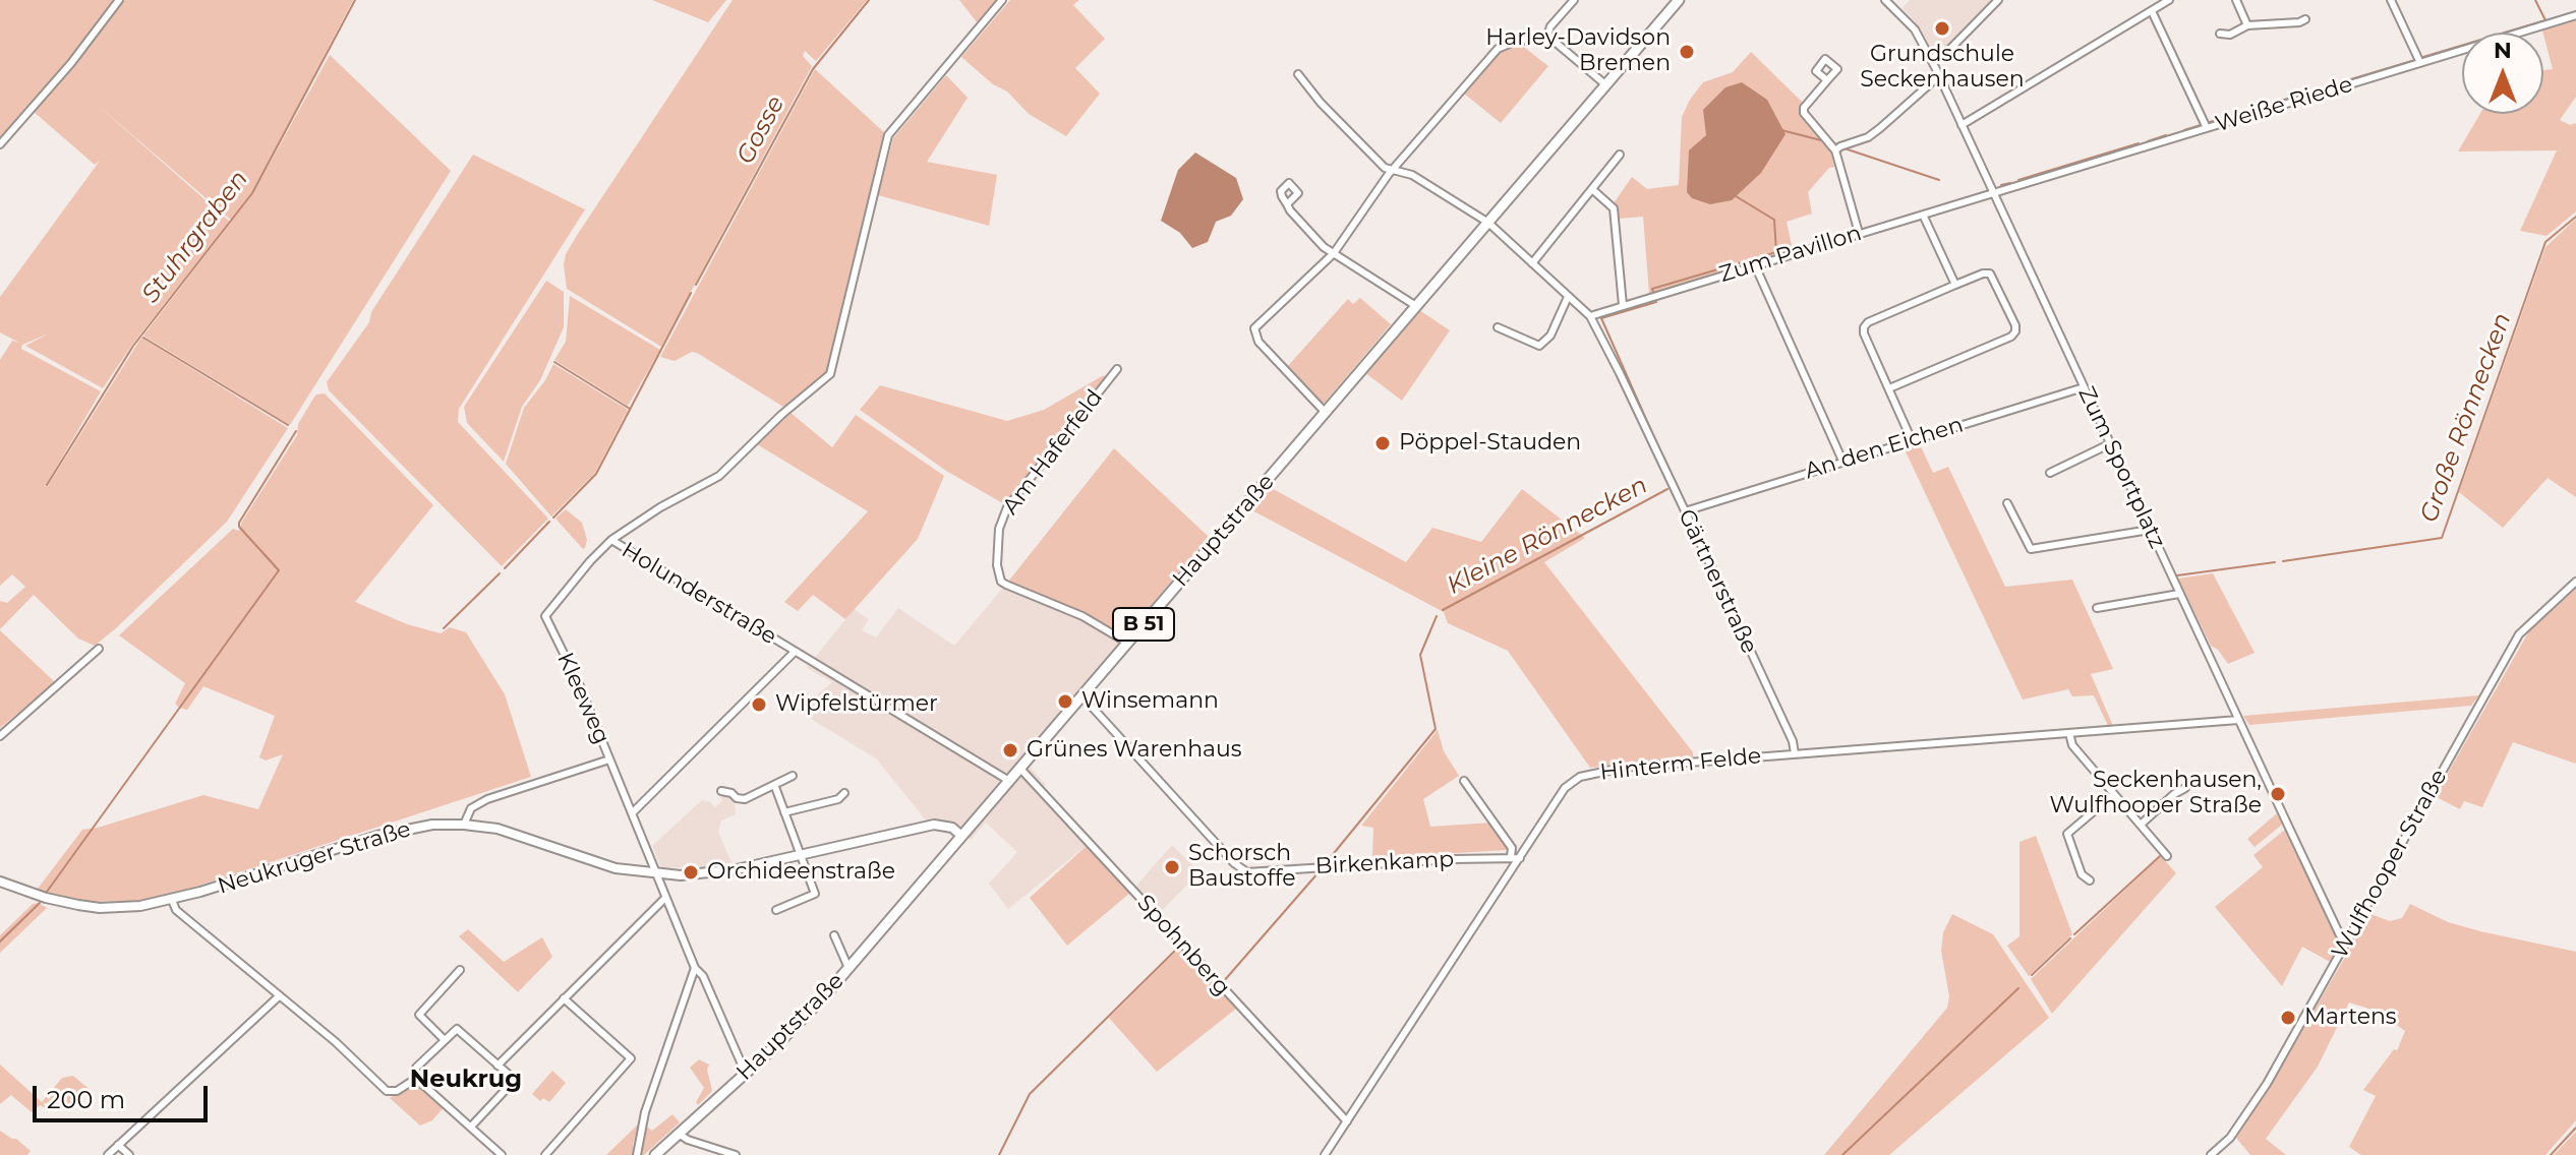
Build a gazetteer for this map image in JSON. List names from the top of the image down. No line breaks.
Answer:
{"streets":{"main road":["Hauptstraße","B 51"],"street":["Weiße Riede","Zum Pavillon","An den Eichen","Am Haferfeld","Zum Sportplatz","Gärtnerstraße","Holunderstraße","Kleeweg","Hinterm Felde","Neukruger Straße","Birkenkamp","Wulfhooper Straße","Spohnberg"]},"crossings":[["Weiße Riede","Zum Pavillon"],["Weiße Riede","Zum Sportplatz"],["Zum Pavillon","Zum Sportplatz"],["Zum Pavillon","Gärtnerstraße"],["An den Eichen","Zum Sportplatz"],["An den Eichen","Gärtnerstraße"],["Am Haferfeld","Hauptstraße"],["Zum Sportplatz","Hinterm Felde"],["Zum Sportplatz","Wulfhooper Straße"],["Hauptstraße","Gärtnerstraße"],["Hauptstraße","Holunderstraße"],["Hauptstraße","Neukruger Straße"],["Hauptstraße","Birkenkamp"],["Hauptstraße","Spohnberg"],["Gärtnerstraße","Hinterm Felde"],["Holunderstraße","Kleeweg"],["Kleeweg","Neukruger Straße"],["Hinterm Felde","Birkenkamp"],["Hinterm Felde","Spohnberg"]],"districts":["Neukrug"],"water":["Gosse","Stuhrgraben","Große Rönnecken","Kleine Rönnecken"],"places":["Grundschule Seckenhausen","Harley-Davidson Bremen","Pöppel-Stauden","Winsemann","Wipfelstürmer","Grünes Warenhaus","Seckenhausen, Wulfhooper Straße","Schorsch Baustoffe","Orchideenstraße","Martens"],"scale_bar":"200 m","north":"top"}
